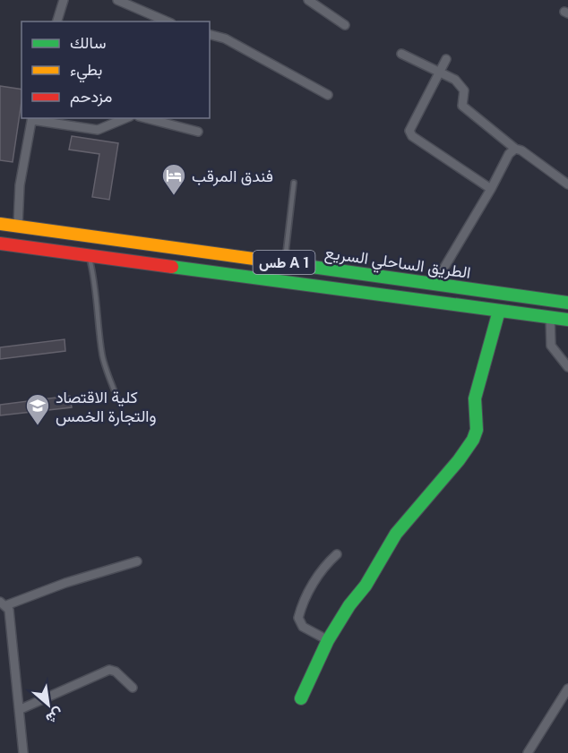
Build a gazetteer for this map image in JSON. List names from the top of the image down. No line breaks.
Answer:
{"streets":{"main road":["طس A 1","الطريق الساحلي السريع"]},"places":{"hotel":["فندق المرقب"],"school or university":["كلية الاقتصاد والتجارة الخمس"]},"legend":["سالك","بطيء","مزدحم"],"north":"bottom right"}
